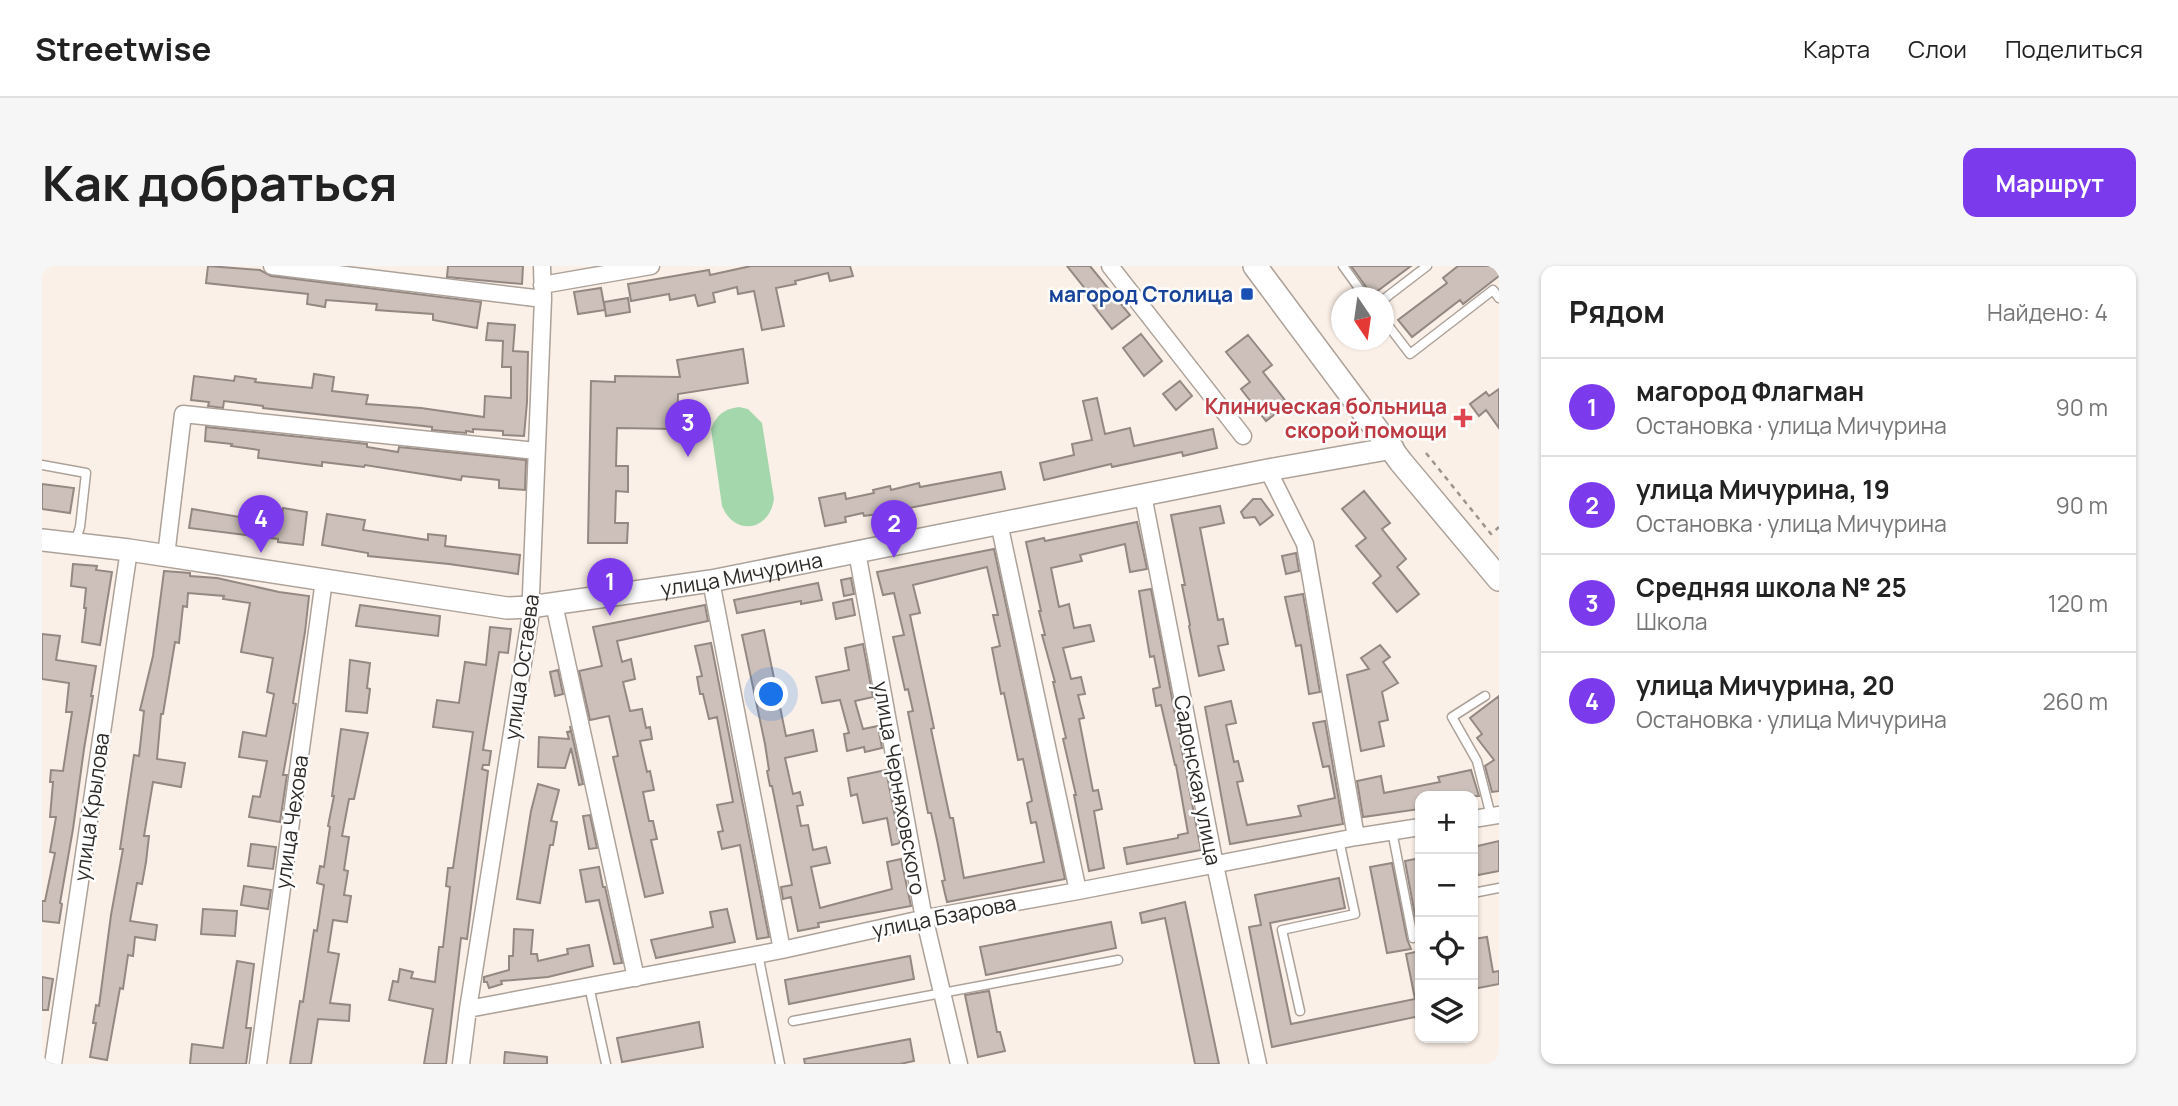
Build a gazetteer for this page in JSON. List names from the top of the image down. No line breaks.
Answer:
{"streets":{"street":["улица Мичурина","улица Остаева","Садонская улица","улица Черняховского","улица Крылова","улица Чехова","улица Бзарова"]},"crossings":[["улица Мичурина","улица Остаева"],["улица Мичурина","Садонская улица"],["улица Мичурина","улица Черняховского"],["улица Мичурина","улица Крылова"],["улица Мичурина","улица Чехова"],["улица Остаева","улица Бзарова"],["Садонская улица","улица Бзарова"],["улица Черняховского","улица Бзарова"]],"places":{"transit":["магород Столица"],"health":["Клиническая больница скорой помощи"]},"north":"bottom","page":{"header":"Streetwise","nav":["Карта","Слои","Поделиться"],"buttons":"Маршрут","title":"Как добраться","heading":["Рядом","Найдено: 4"],"list":[{"mark":"1","name":"магород Флагман","note":"Остановка · улица Мичурина","value":"90 m"},{"mark":"2","name":"улица Мичурина, 19","note":"Остановка · улица Мичурина","value":"90 m"},{"mark":"3","name":"Средняя школа № 25","note":"Школа","value":"120 m"},{"mark":"4","name":"улица Мичурина, 20","note":"Остановка · улица Мичурина","value":"260 m"}],"pins":["3","4","2","1"],"map_buttons":["+","−"]}}
